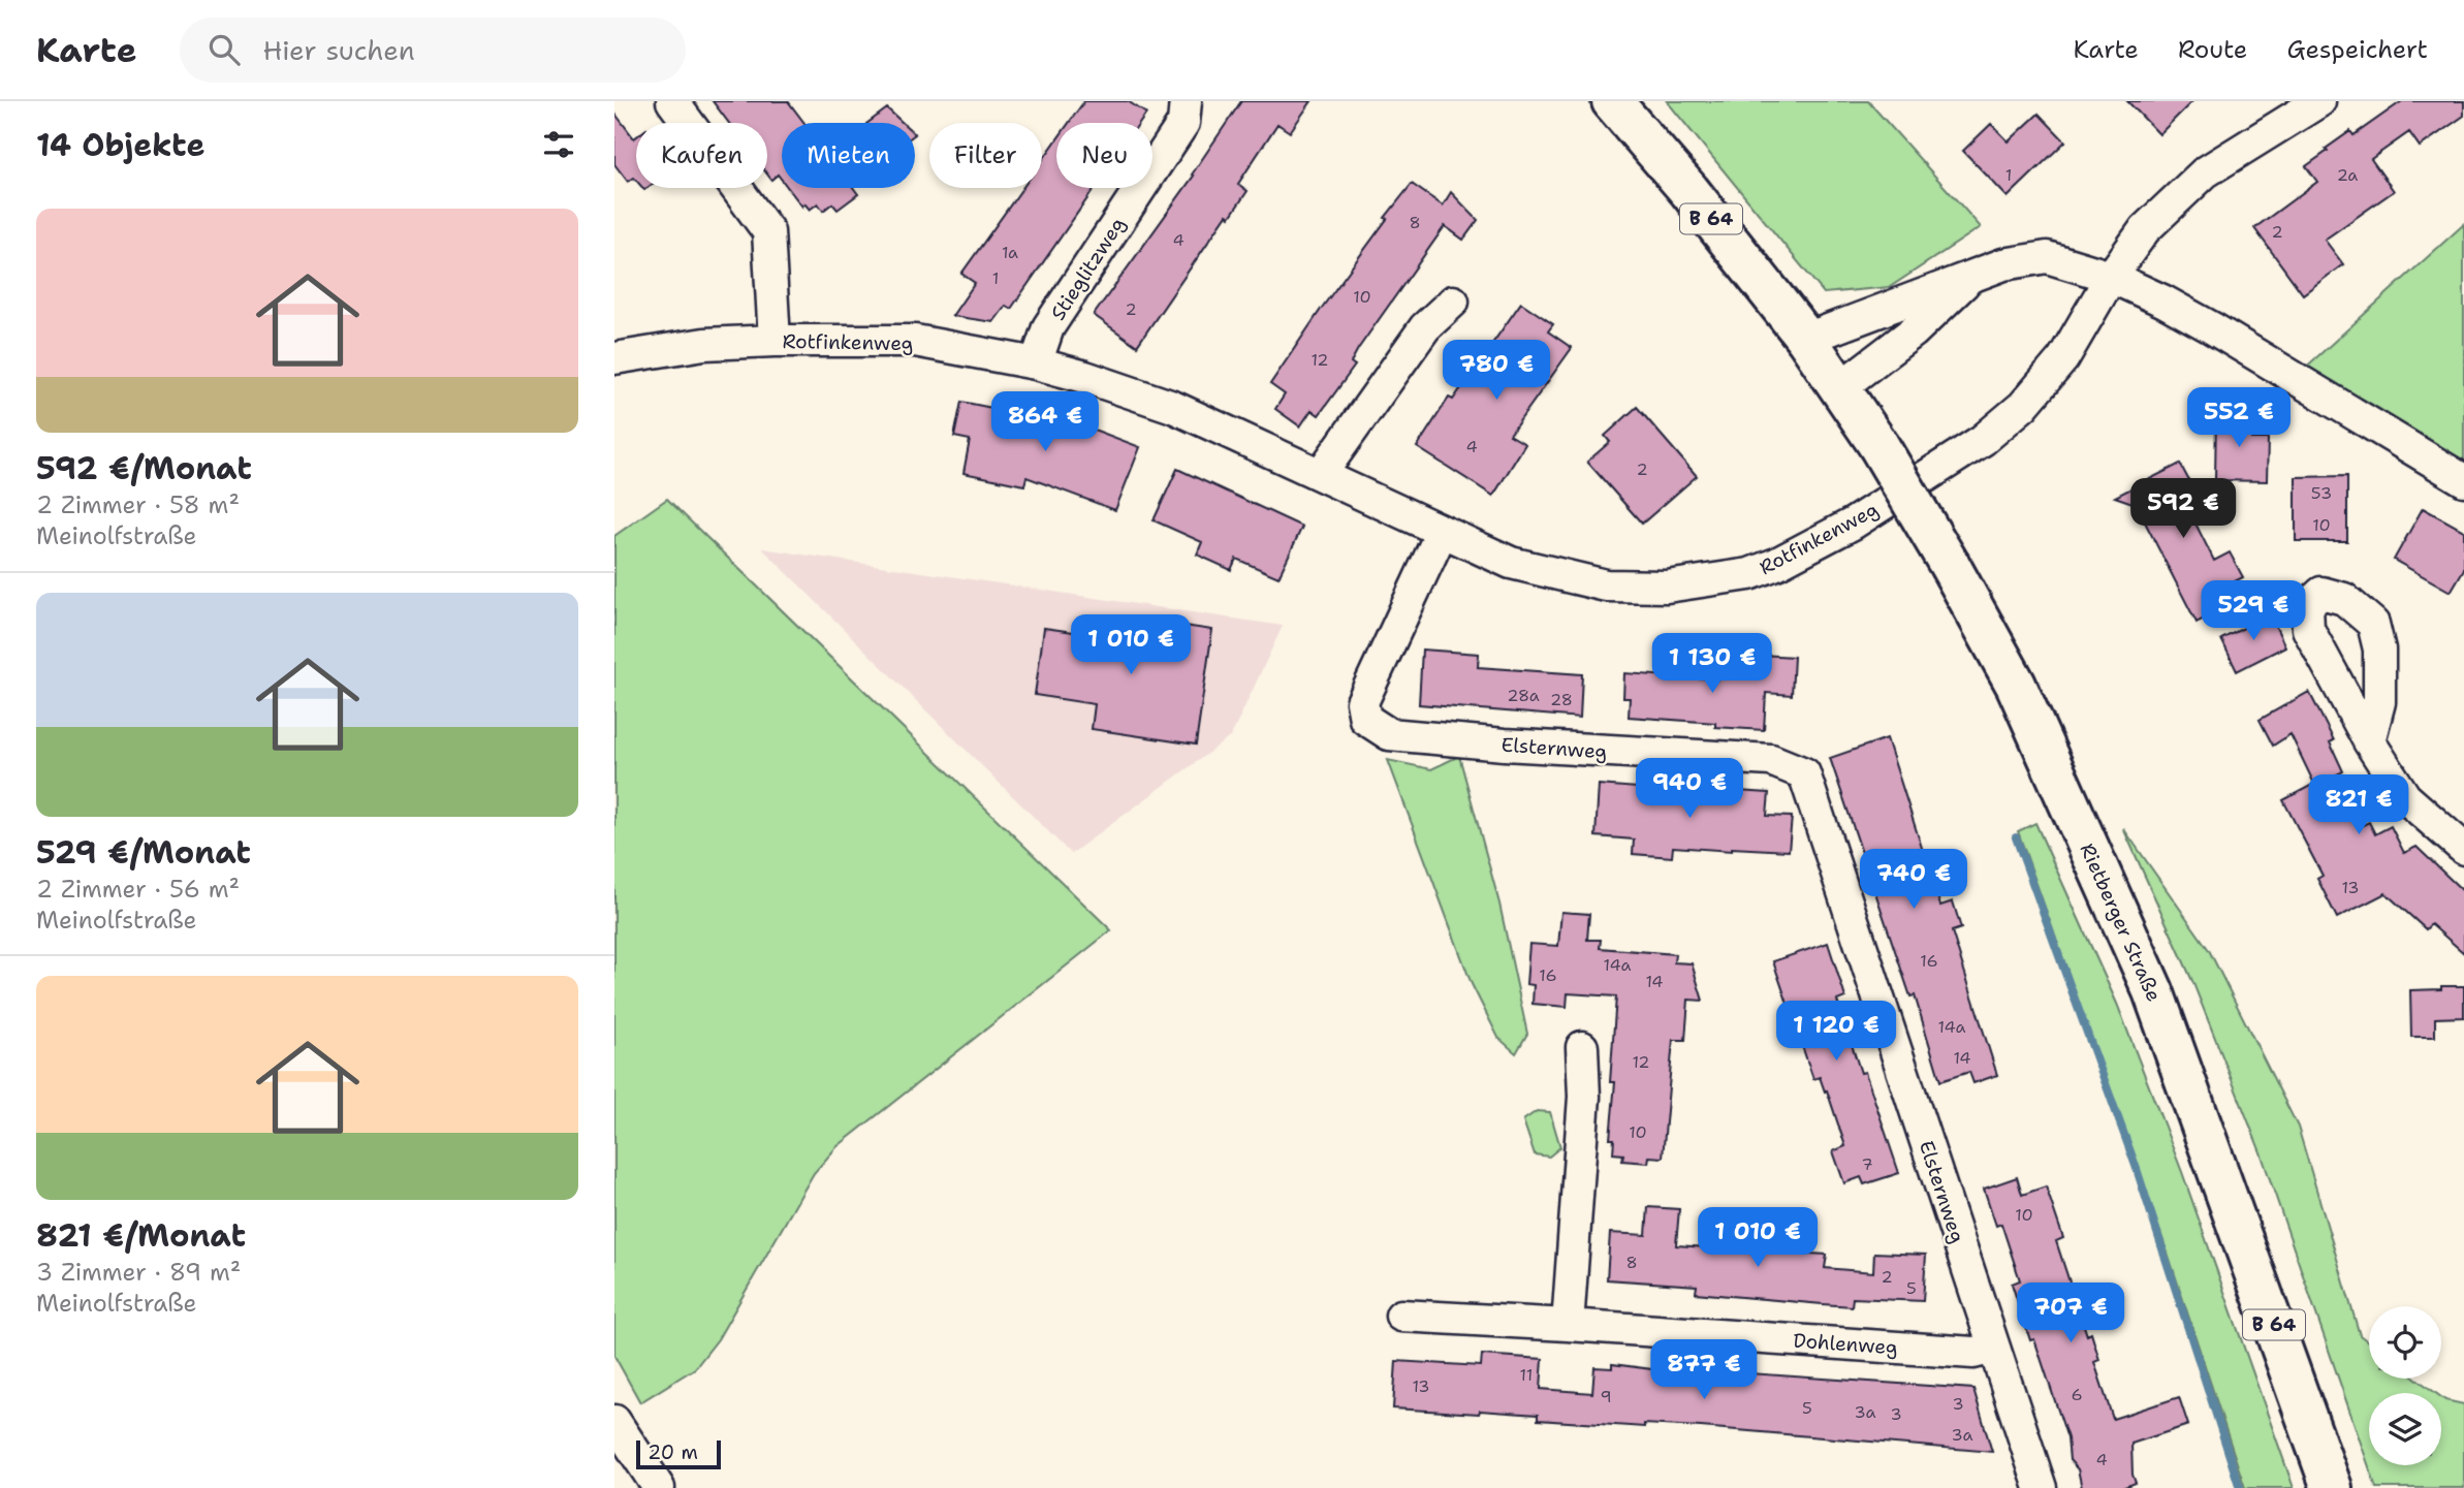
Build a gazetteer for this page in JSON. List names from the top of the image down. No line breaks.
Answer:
{"streets":{"main road":["B 64","Rietberger Straße"],"street":["Stieglitzweg","Rotfinkenweg","Elsternweg","Dohlenweg"]},"crossings":[["Stieglitzweg","Rotfinkenweg"],["Rotfinkenweg","Elsternweg"],["Elsternweg","Dohlenweg"]],"house_numbers":["1","2a","8","2","4","1a","1","10","2","12","4","2","53","10","28a","28","13","16","14a","16","14","14a","14","12","10","7","10","8","2","5","11","13","6","9","3","5","3a","3","3a","4"],"scale_bar":"20 m","page":{"header":"Karte","search":"Hier suchen","nav":["Karte","Route","Gespeichert"],"heading":"14 Objekte","chip":["Kaufen","Mieten","Filter","Neu"],"list":[{"name":"592 €/Monat","note":"2 Zimmer · 58 m² · Meinolfstraße"},{"name":"529 €/Monat","note":"2 Zimmer · 56 m² · Meinolfstraße"},{"name":"821 €/Monat","note":"3 Zimmer · 89 m² · Meinolfstraße"}],"price":["780 €","552 €","864 €","592 €","529 €","1 010 €","1 130 €","940 €","821 €","740 €","1 120 €","1 010 €","707 €","877 €"],"scale":"20 m"}}
